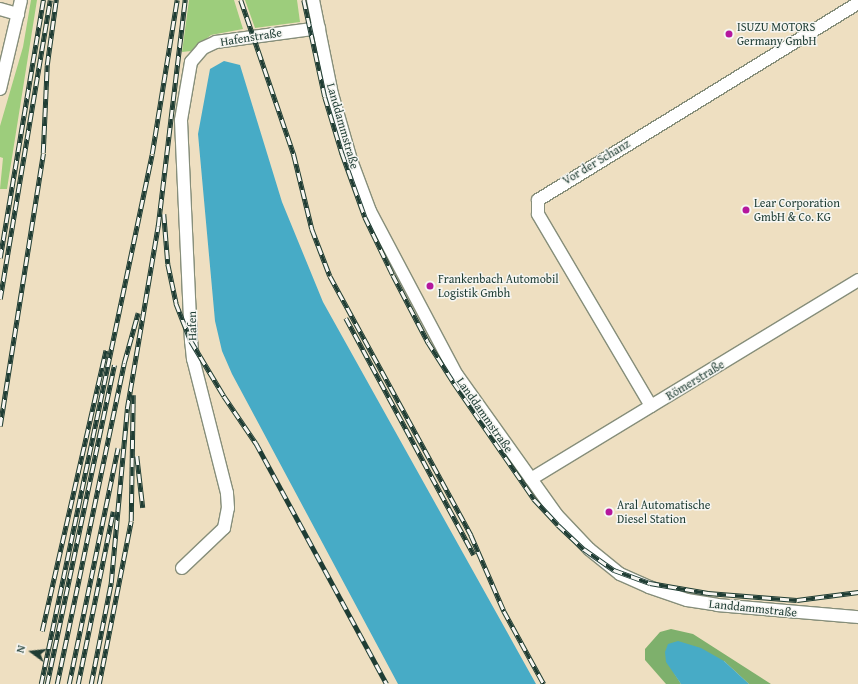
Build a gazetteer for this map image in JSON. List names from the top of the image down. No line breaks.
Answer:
{"streets":{"street":["Hafenstraße","Landdammstraße","Vor der Schanz","Hafen","Römerstraße"]},"crossings":[["Hafenstraße","Landdammstraße"],["Hafenstraße","Hafen"],["Landdammstraße","Römerstraße"],["Vor der Schanz","Römerstraße"]],"places":["ISUZU MOTORS Germany GmbH","Lear Corporation GmbH & Co. KG","Frankenbach Automobil Logistik Gmbh","Aral Automatische Diesel Station"],"north":"left"}
